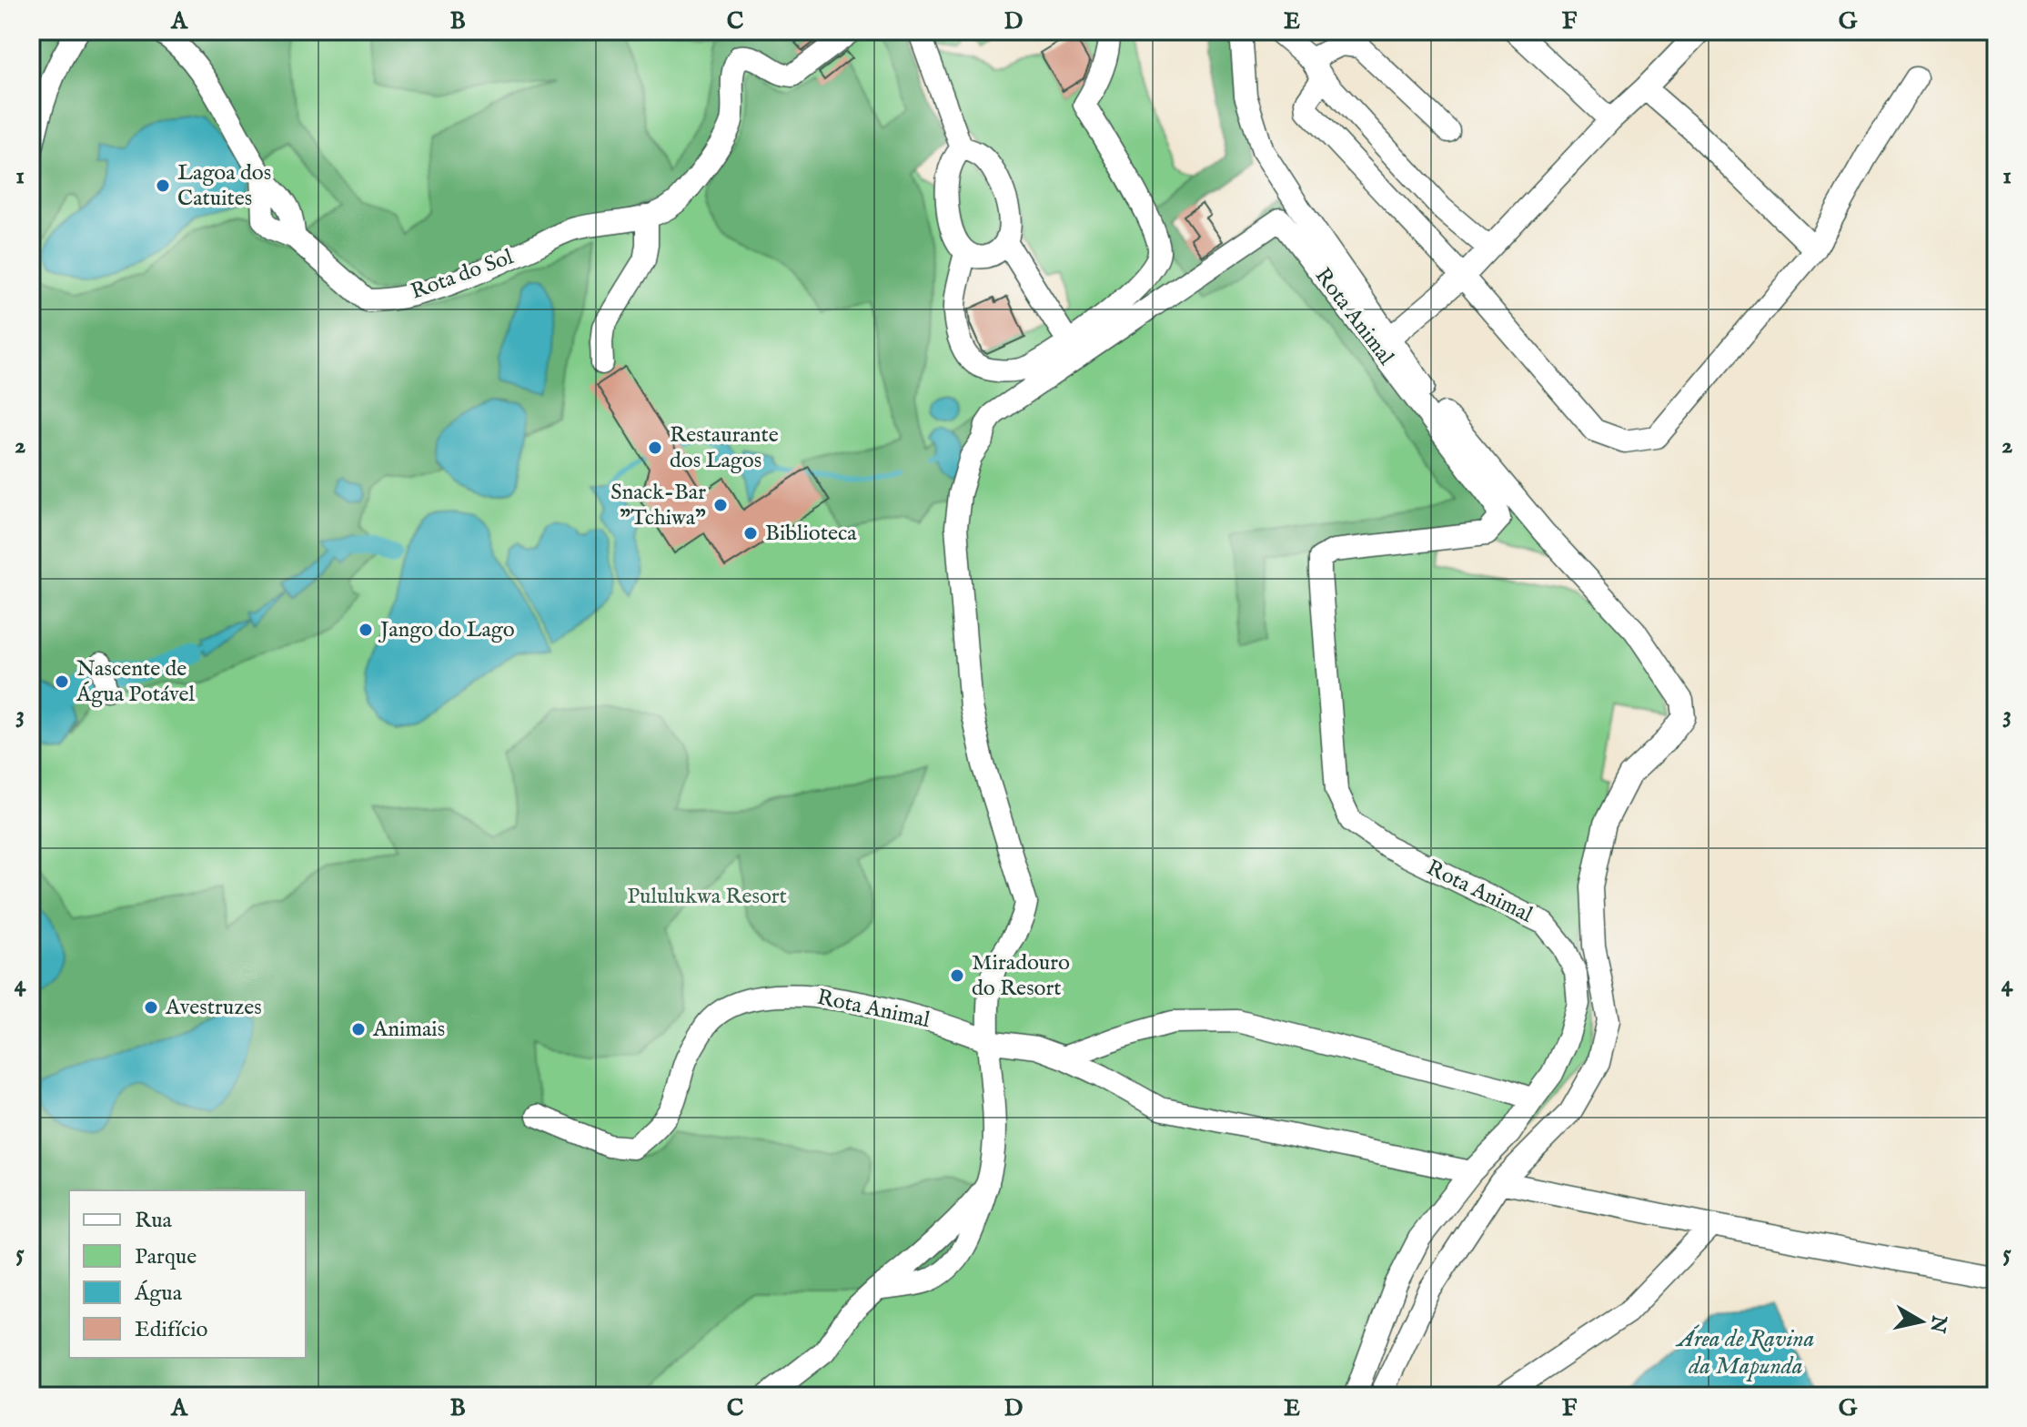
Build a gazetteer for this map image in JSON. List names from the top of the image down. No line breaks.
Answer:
{"streets":{"street":["Rota do Sol","Rota Animal"]},"water":["Área de Ravina da Mapunda"],"parks":["Pululukwa Resort"],"places":["Lagoa dos Catuites","Restaurante dos Lagos","Snack-Bar \"Tchiwa\"","Biblioteca","Jango do Lago","Nascente de Água Potável","Miradouro do Resort","Avestruzes","Animais"],"legend":["Rua","Parque","Água","Edifício"],"north":"right","grid":{"columns":["A","B","C","D","E","F","G"],"rows":["1","2","3","4","5"]}}
